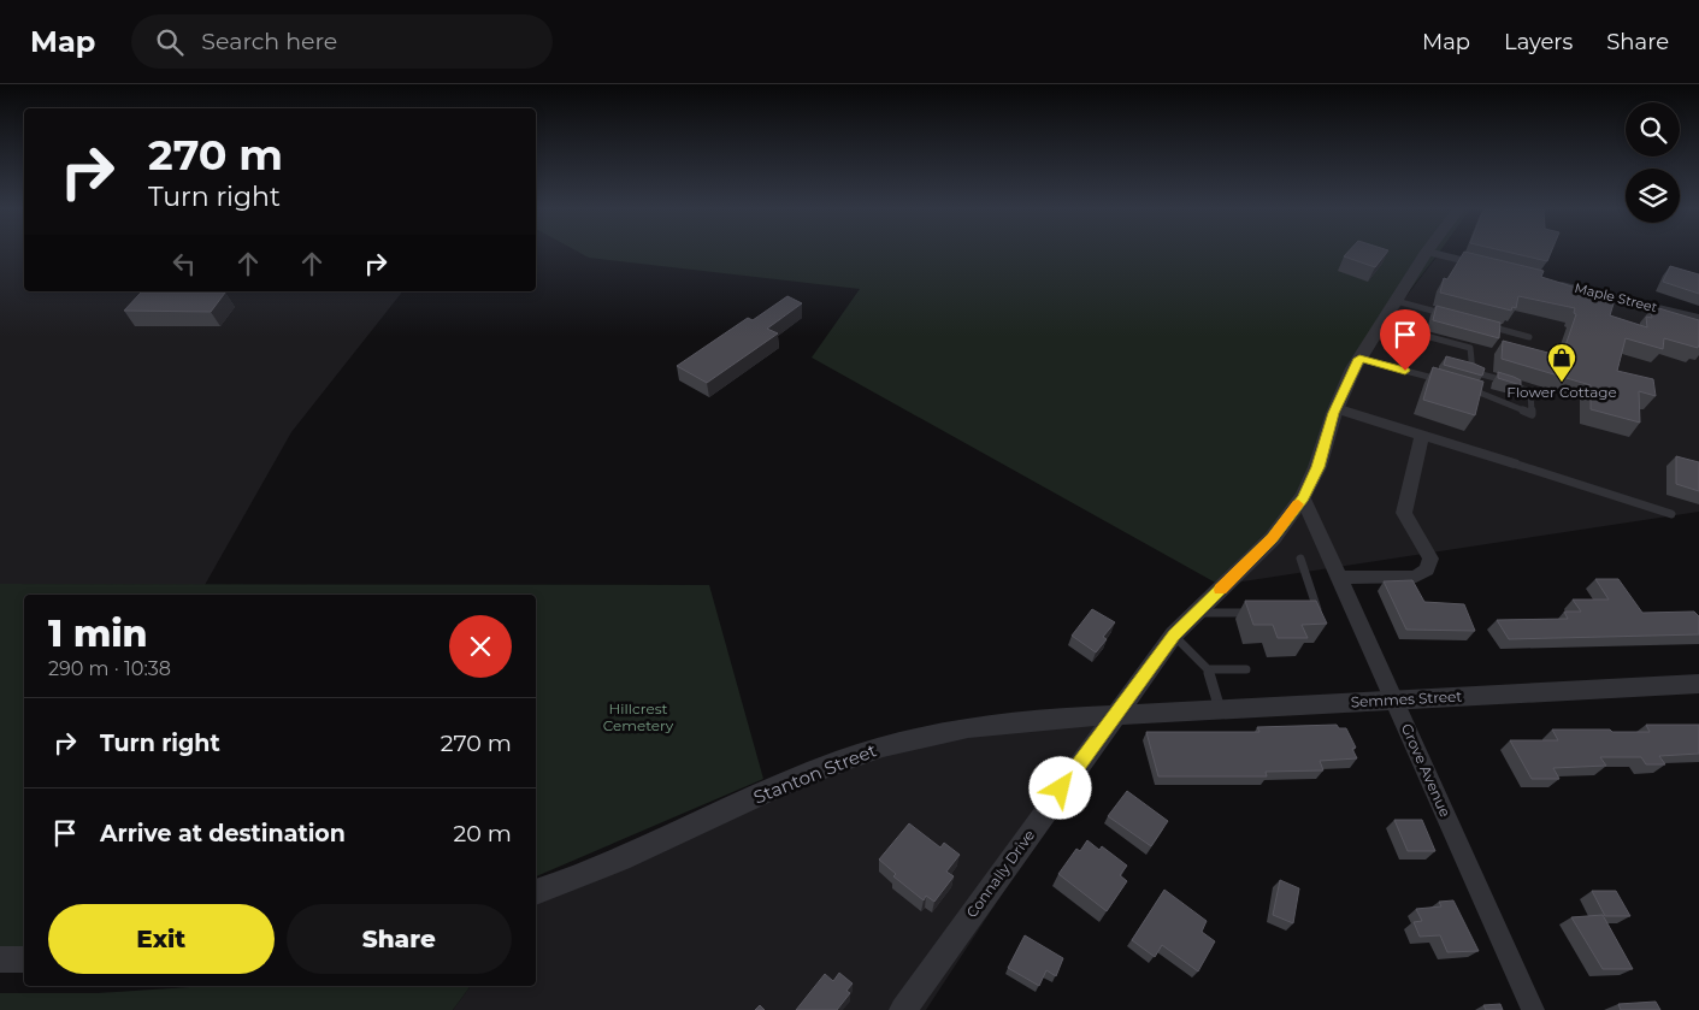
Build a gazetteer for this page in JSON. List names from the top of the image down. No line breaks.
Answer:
{"streets":{"street":["Maple Street","Semmes Street","Grove Avenue","Stanton Street","Connally Drive"]},"crossings":[["Semmes Street","Grove Avenue"],["Semmes Street","Stanton Street"],["Semmes Street","Connally Drive"],["Grove Avenue","Connally Drive"],["Stanton Street","Connally Drive"]],"parks":["Hillcrest Cemetery"],"places":{"shop":["Flower Cottage"]},"page":{"header":"Map","search":"Search here","nav":["Map","Layers","Share"],"turn":["270 m","Turn right"],"heading":["1 min","290 m · 10:38"],"list":[{"name":"Turn right","value":"270 m"},{"name":"Arrive at destination","value":"20 m"}],"buttons":["Exit","Share"]}}
